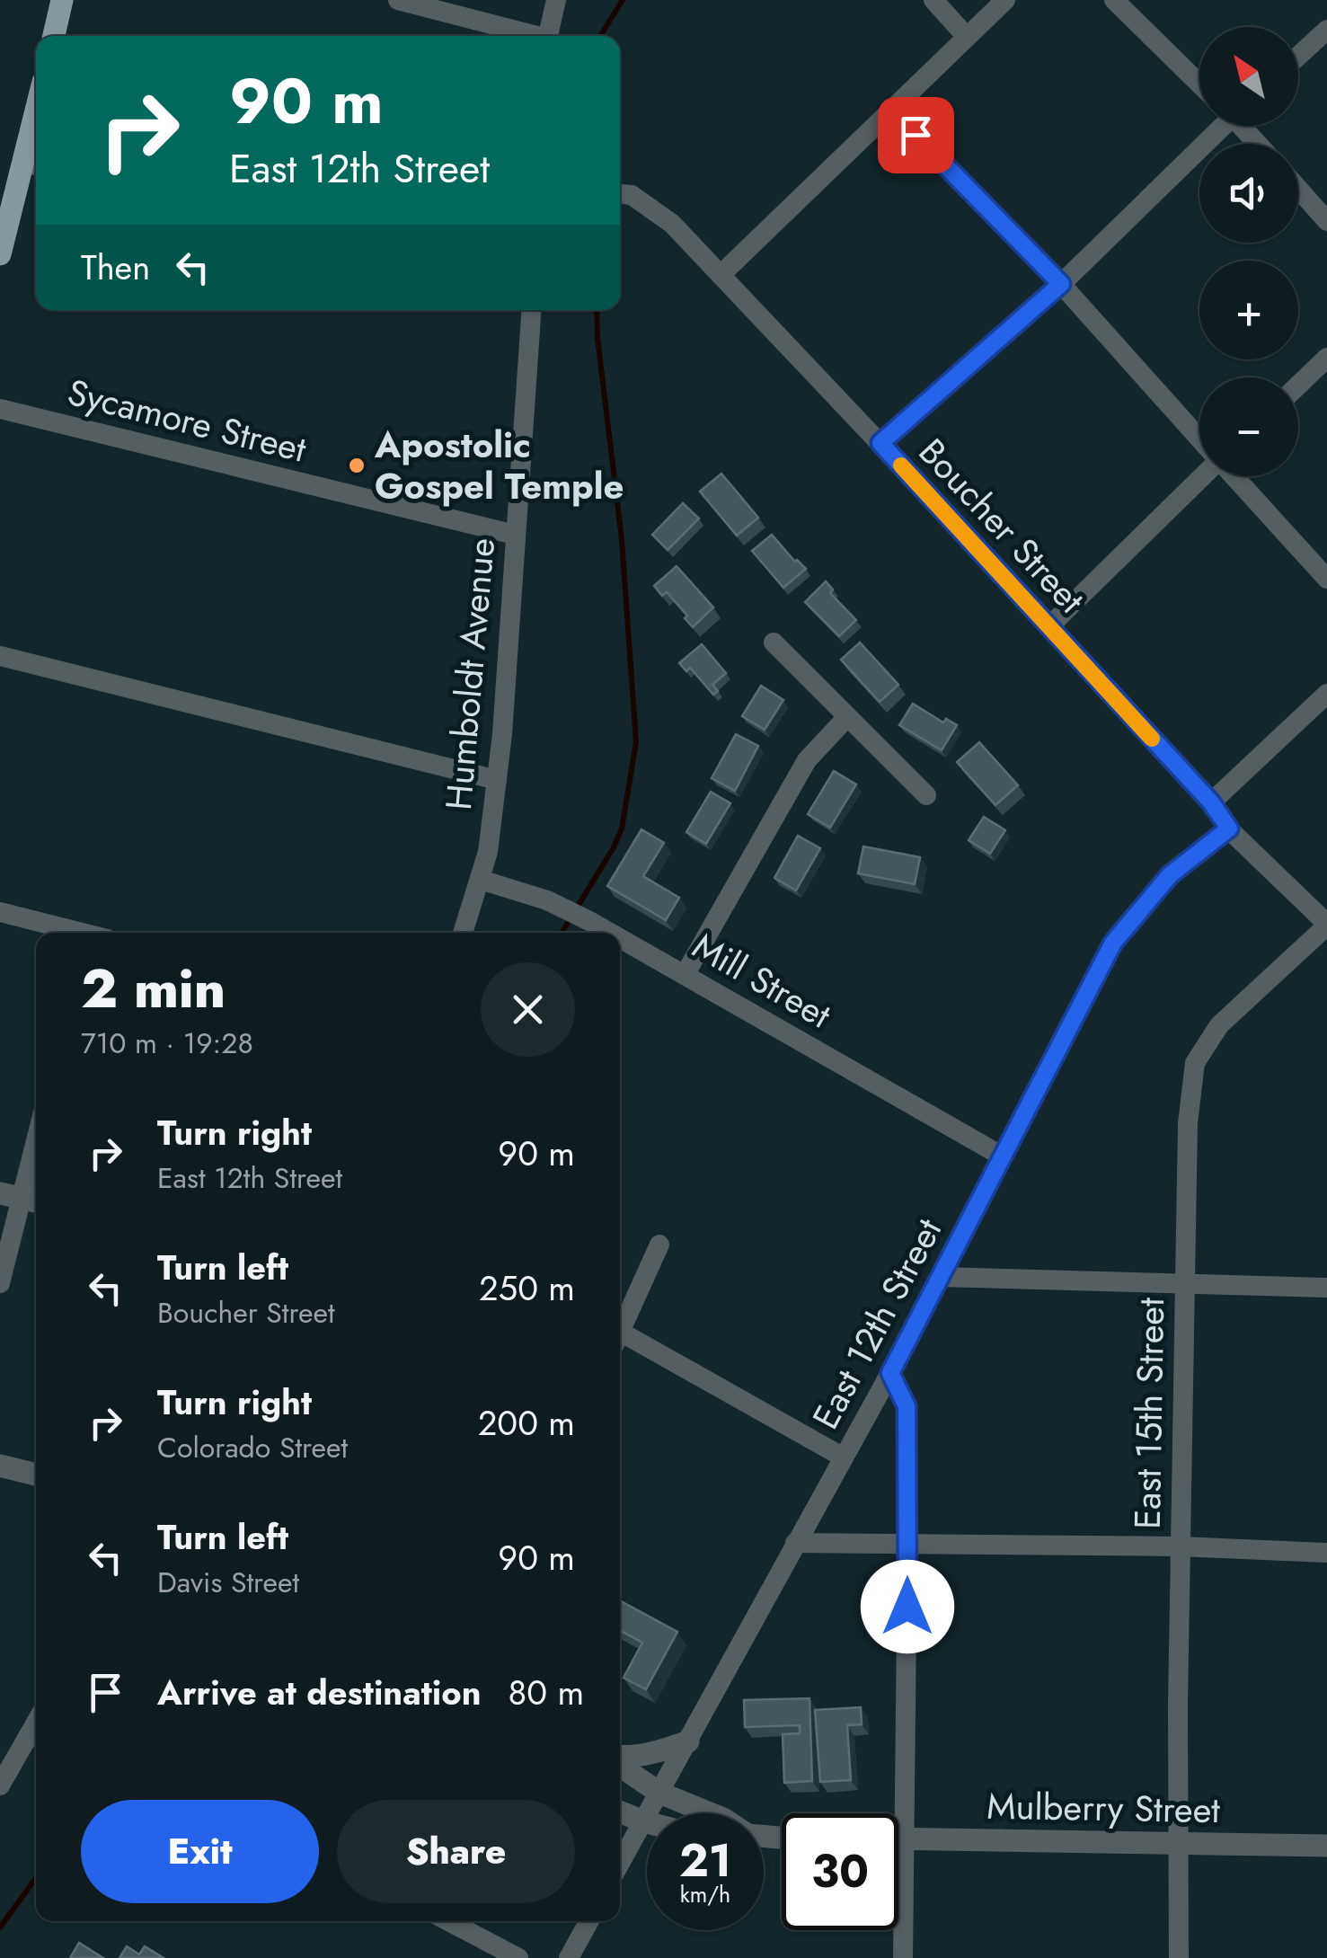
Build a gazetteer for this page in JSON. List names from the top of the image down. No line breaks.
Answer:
{"streets":{"street":["Sycamore Street","Boucher Street","Humboldt Avenue","Mill Street","East 12th Street","East 15th Street","Mulberry Street"]},"crossings":[["Sycamore Street","Humboldt Avenue"],["Boucher Street","East 12th Street"],["Boucher Street","East 15th Street"],["Humboldt Avenue","Mill Street"],["Mill Street","East 12th Street"],["East 15th Street","Mulberry Street"]],"places":["Apostolic Gospel Temple"],"north":"top left","page":{"map_buttons":["+","−"],"turn":["90 m","East 12th Street"],"then":"Then","heading":["2 min","710 m · 19:28"],"list":[{"name":"Turn right","note":"East 12th Street","value":"90 m"},{"name":"Turn left","note":"Boucher Street","value":"250 m"},{"name":"Turn right","note":"Colorado Street","value":"200 m"},{"name":"Turn left","note":"Davis Street","value":"90 m"},{"name":"Arrive at destination","value":"80 m"}],"buttons":["Exit","Share"],"speed":"21 km/h","limit":"30"}}
